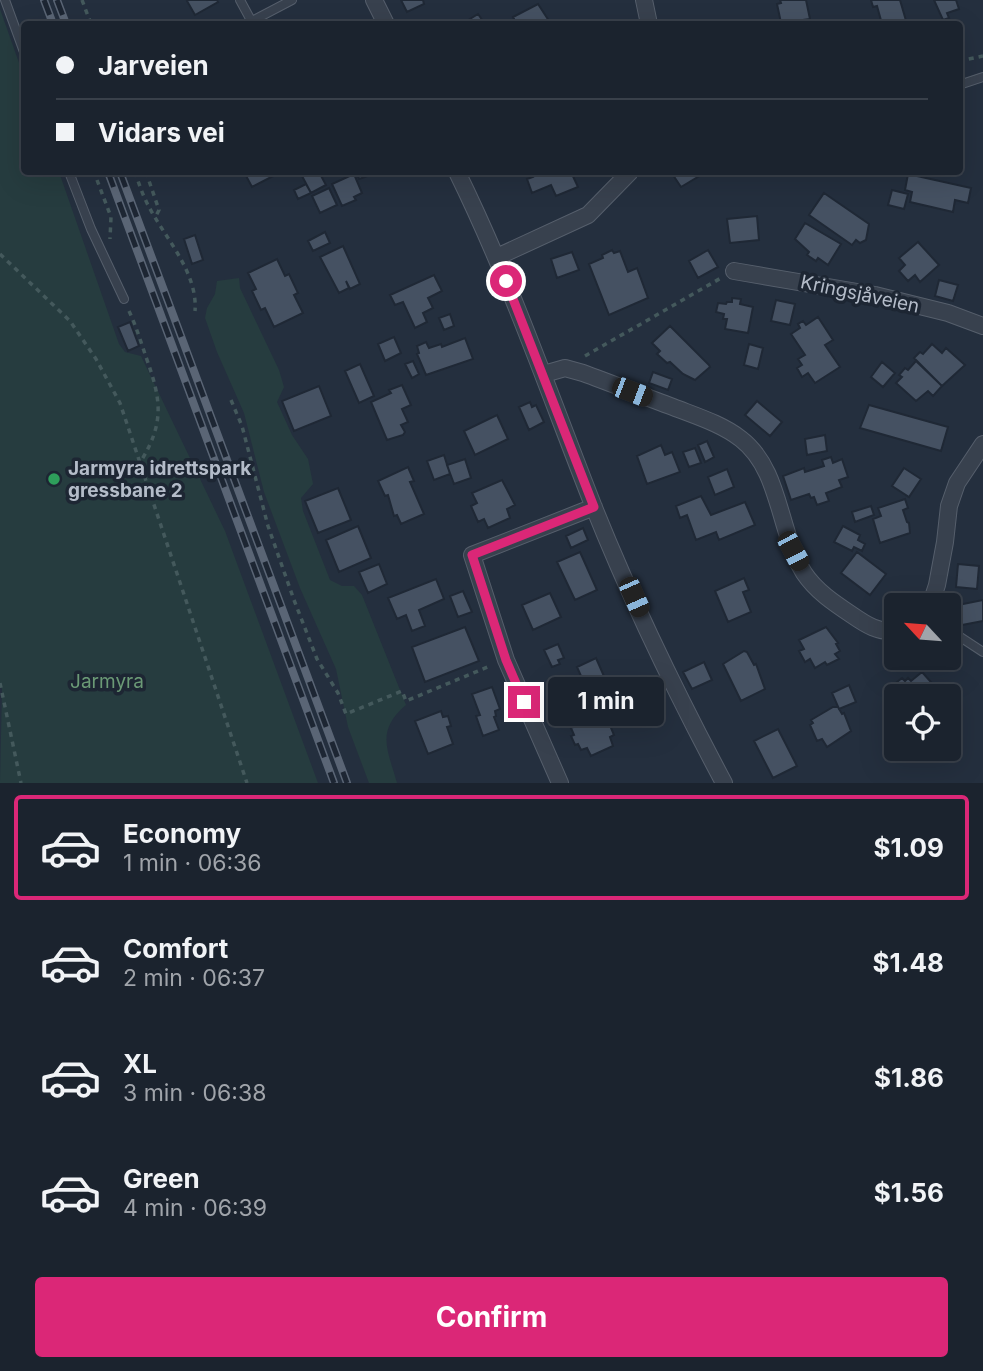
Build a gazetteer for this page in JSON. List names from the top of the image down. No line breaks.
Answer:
{"streets":{"street":["Kringsjåveien"]},"parks":["Jarmyra"],"places":["Jarmyra idrettspark gressbane 2"],"north":"top left","page":{"banner":["Jarveien","Vidars vei"],"bubble":"1 min","list":[{"name":"Economy","note":"1 min · 06:36","value":"$1.09"},{"name":"Comfort","note":"2 min · 06:37","value":"$1.48"},{"name":"XL","note":"3 min · 06:38","value":"$1.86"},{"name":"Green","note":"4 min · 06:39","value":"$1.56"}],"buttons":"Confirm"}}
